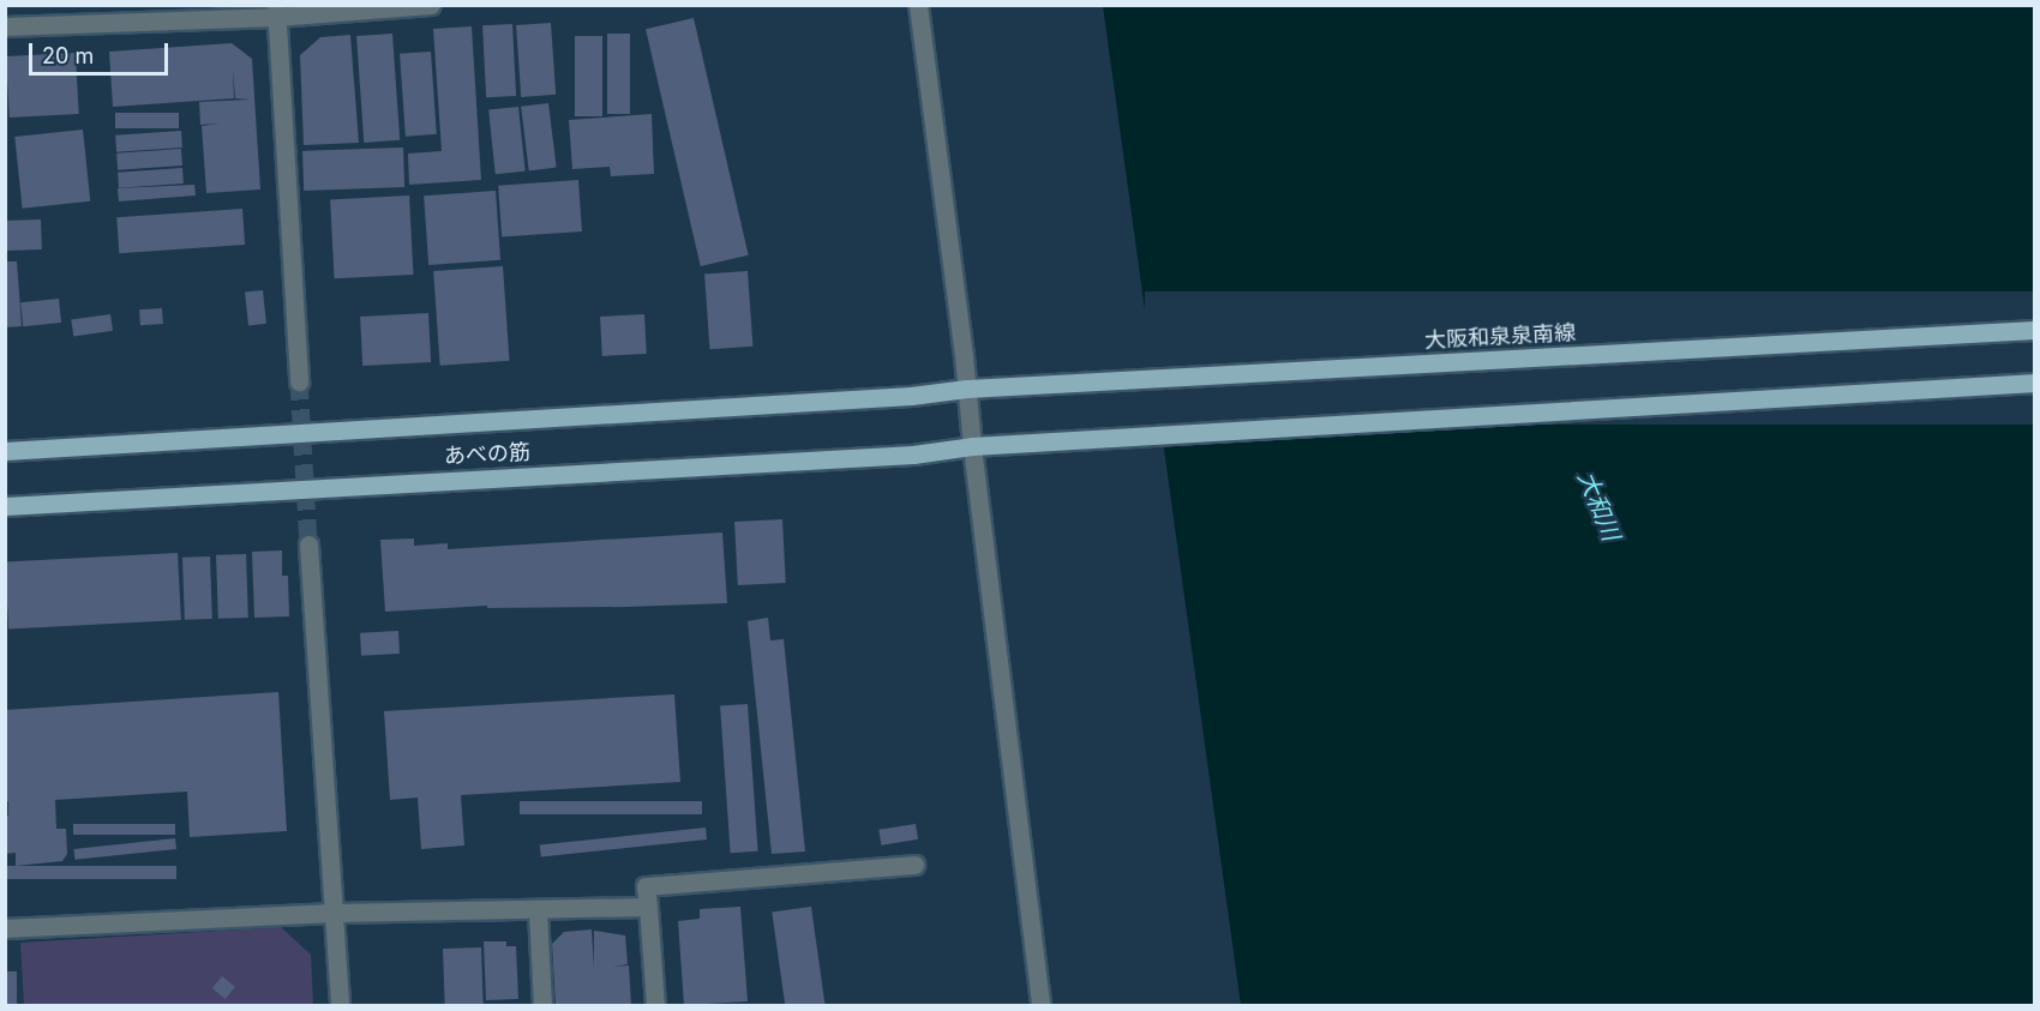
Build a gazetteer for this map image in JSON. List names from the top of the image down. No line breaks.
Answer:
{"streets":{"main road":["大阪和泉泉南線","あべの筋"]},"crossings":[["大阪和泉泉南線","あべの筋"]],"water":["大和川"],"scale_bar":"20 m"}
